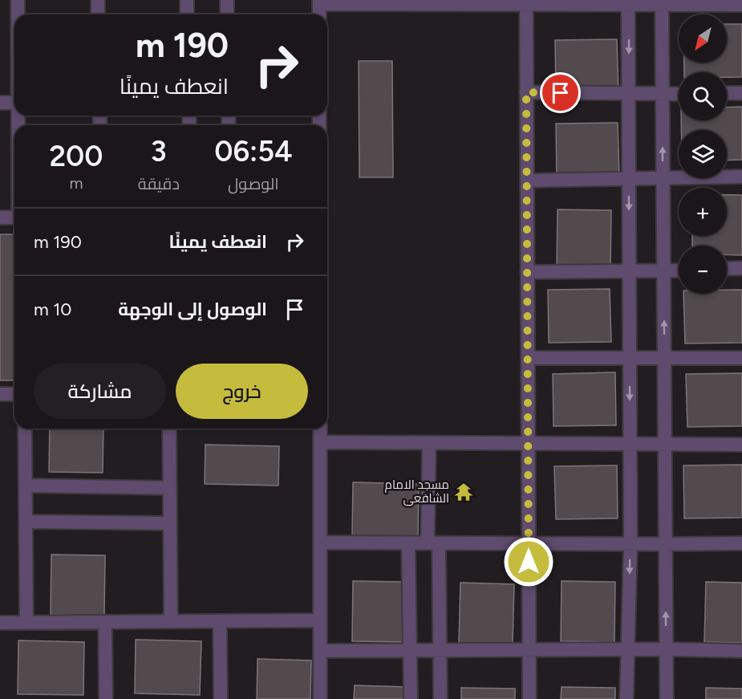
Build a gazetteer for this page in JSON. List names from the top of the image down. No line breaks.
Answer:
{"places":{"temple":["مسجد الامام الشافعى"]},"north":"bottom left","page":{"map_buttons":["+","−"],"turn":["190 m","انعطف يمينًا"],"eta":["06:54","الوصول","3","دقيقة","200","m"],"list":[{"name":"انعطف يمينًا","value":"190 m"},{"name":"الوصول إلى الوجهة","value":"10 m"}],"buttons":["خروج","مشاركة"]}}
